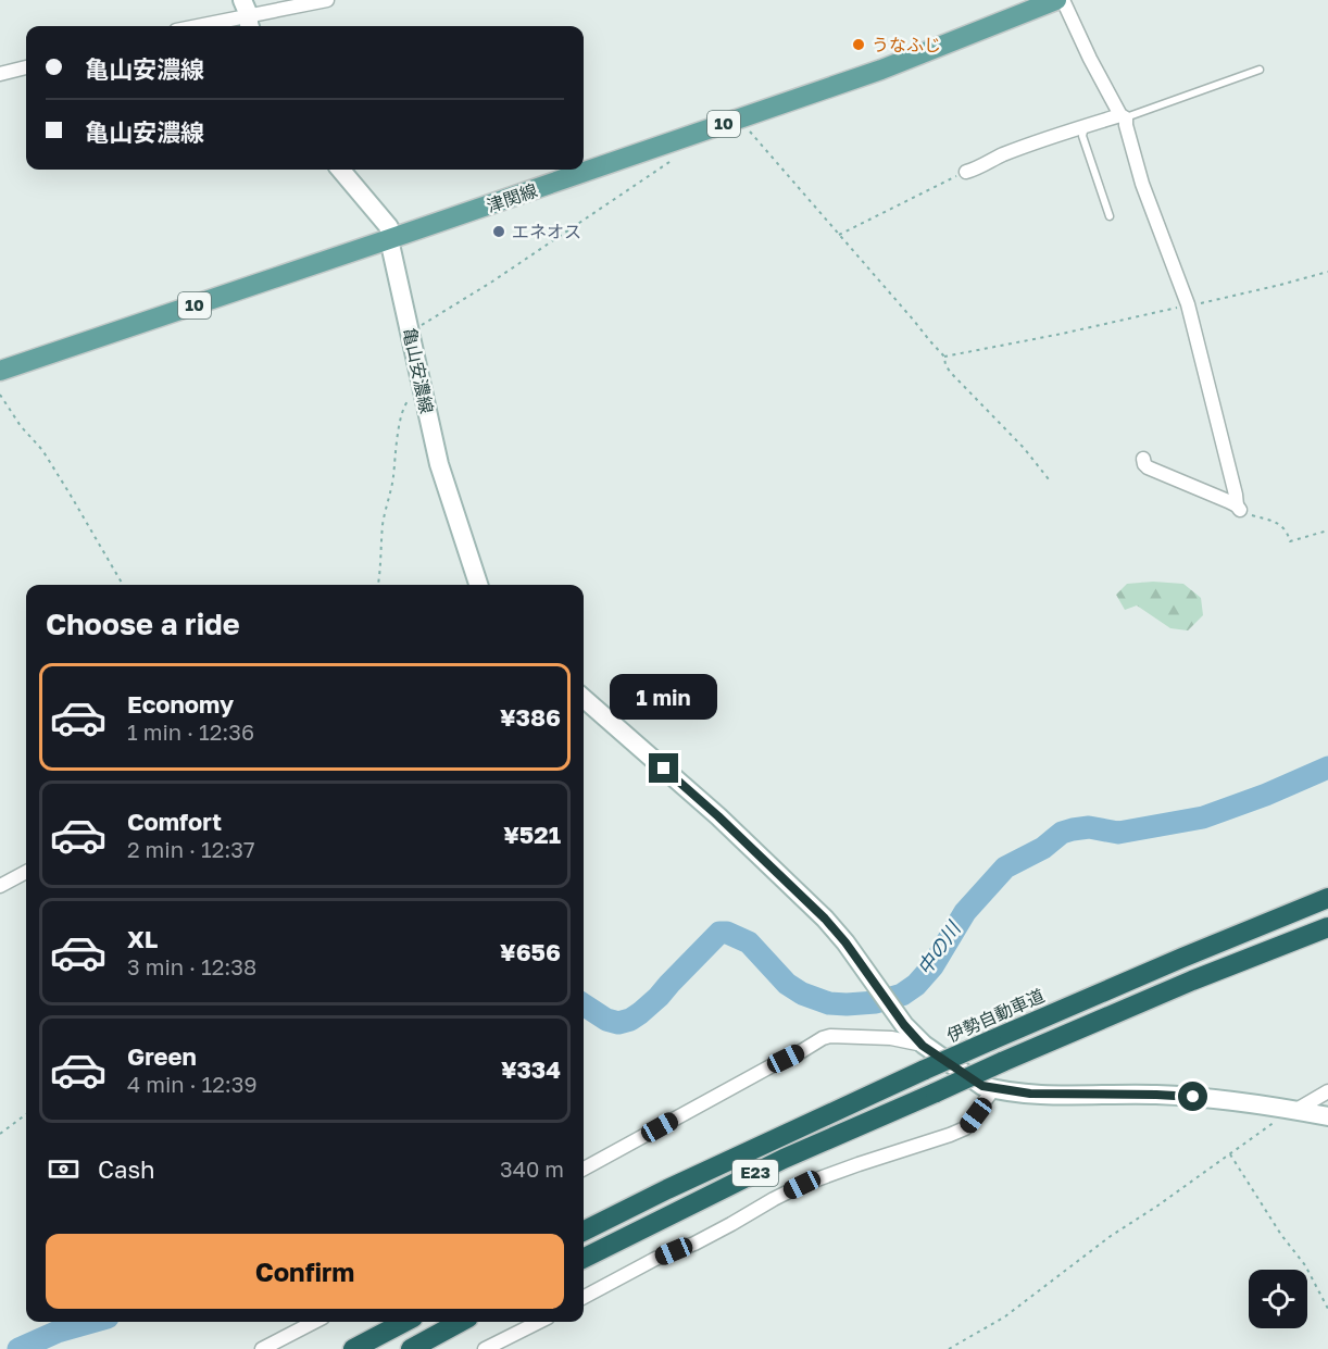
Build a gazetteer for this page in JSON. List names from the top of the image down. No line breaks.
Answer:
{"streets":{"highway":["伊勢自動車道","E23"],"main road":["10","津関線","亀山安濃線"]},"crossings":[["津関線","亀山安濃線"]],"water":["中の川"],"places":["うなふじ","エネオス"],"page":{"banner":["亀山安濃線","亀山安濃線"],"heading":"Choose a ride","list":[{"name":"Economy","note":"1 min · 12:36","value":"¥386"},{"name":"Comfort","note":"2 min · 12:37","value":"¥521"},{"name":"XL","note":"3 min · 12:38","value":"¥656"},{"name":"Green","note":"4 min · 12:39","value":"¥334"}],"bubble":"1 min","pay":["Cash","340 m"],"buttons":"Confirm"}}
